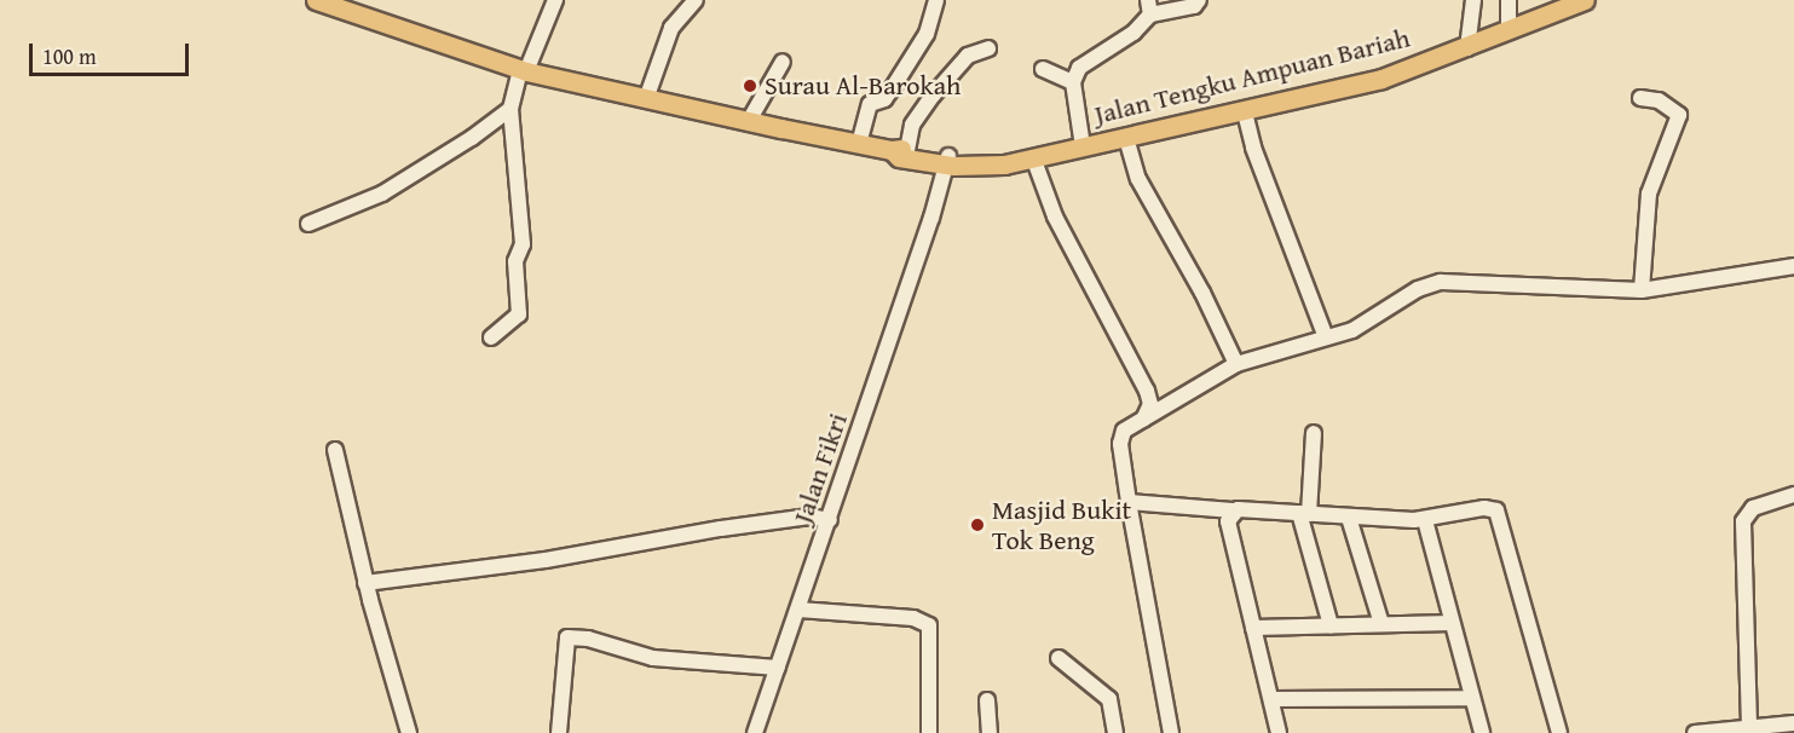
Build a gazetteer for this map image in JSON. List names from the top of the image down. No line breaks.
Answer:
{"streets":{"main road":["Jalan Tengku Ampuan Bariah"],"street":["Jalan Fikri"]},"crossings":[["Jalan Tengku Ampuan Bariah","Jalan Fikri"]],"places":["Surau Al-Barokah","Masjid Bukit Tok Beng"],"scale_bar":"100 m"}
